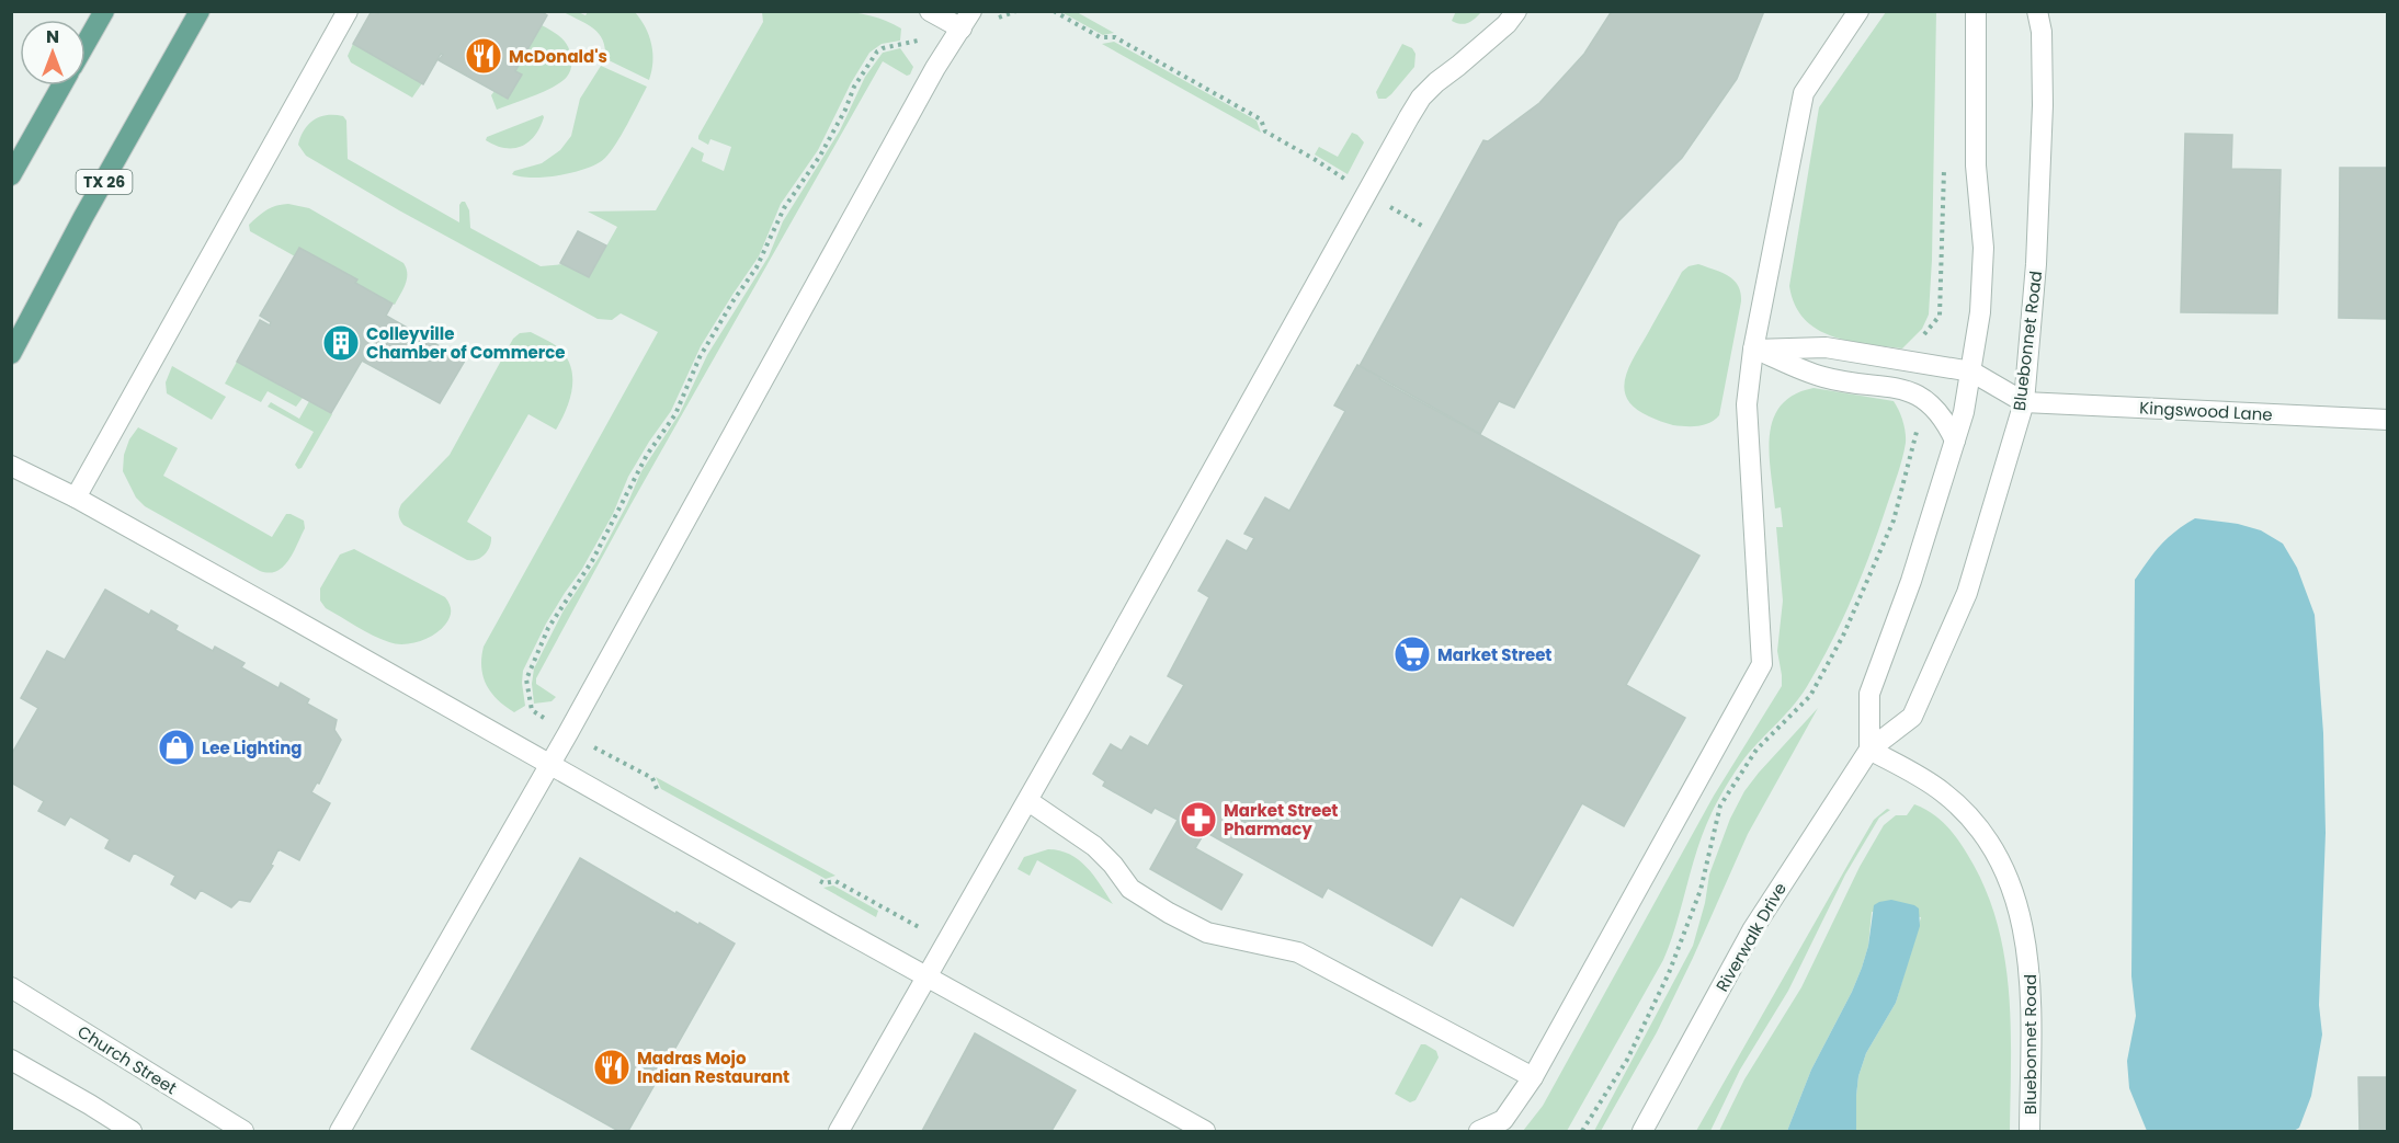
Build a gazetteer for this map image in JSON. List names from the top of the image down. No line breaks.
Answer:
{"streets":{"main road":["TX 26"],"street":["Bluebonnet Road","Kingswood Lane","Riverwalk Drive","Church Street"]},"crossings":[["Bluebonnet Road","Kingswood Lane"],["Bluebonnet Road","Riverwalk Drive"]],"places":{"restaurant":["McDonald's","Madras Mojo Indian Restaurant"],"building":["Colleyville Chamber of Commerce"],"supermarket":["Market Street"],"shop":["Lee Lighting"],"pharmacy":["Market Street Pharmacy"]},"north":"top"}
